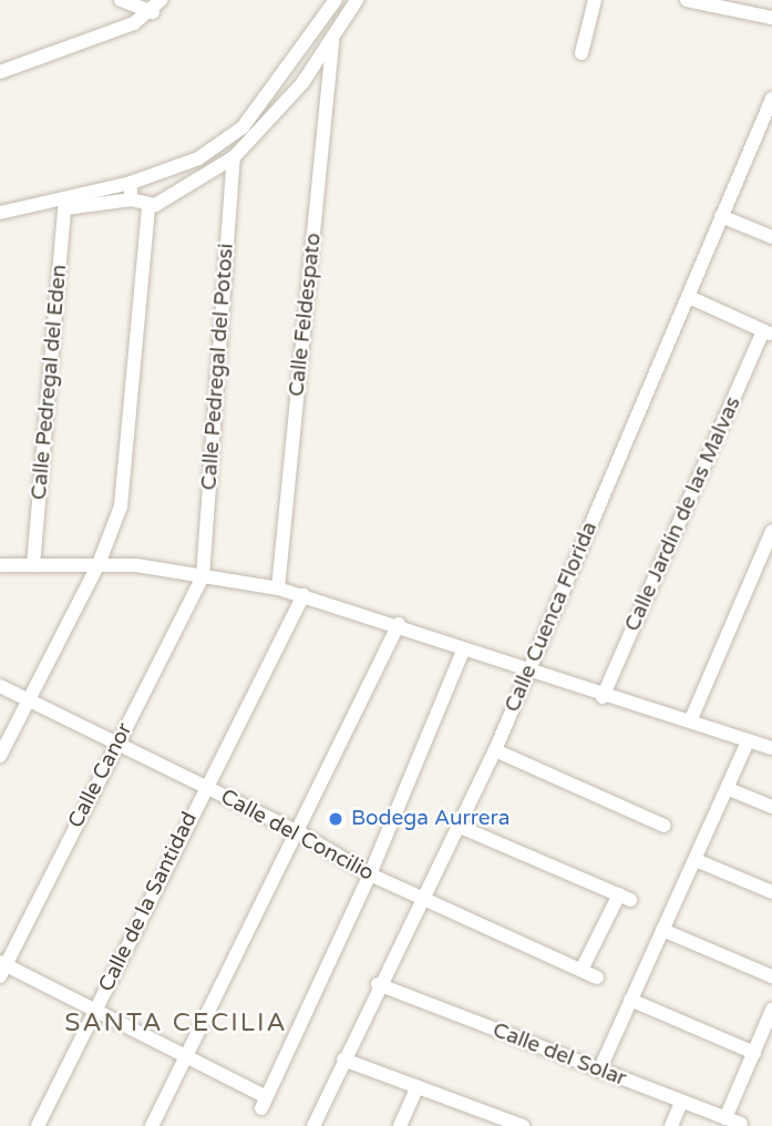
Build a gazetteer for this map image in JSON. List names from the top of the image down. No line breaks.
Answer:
{"streets":{"street":["Calle Feldespato","Calle Pedregal del Potosi","Calle Pedregal del Eden","Calle Jardín de las Malvas","Calle Cuenca Florida","Calle Canor","Calle del Concilio","Calle de la Santidad","Calle del Solar"]},"crossings":[["Calle Pedregal del Potosi","Calle Canor"],["Calle Cuenca Florida","Calle del Concilio"],["Calle Cuenca Florida","Calle del Solar"],["Calle Canor","Calle del Concilio"],["Calle del Concilio","Calle de la Santidad"]],"districts":["SANTA CECILIA"],"places":["Bodega Aurrera"]}
